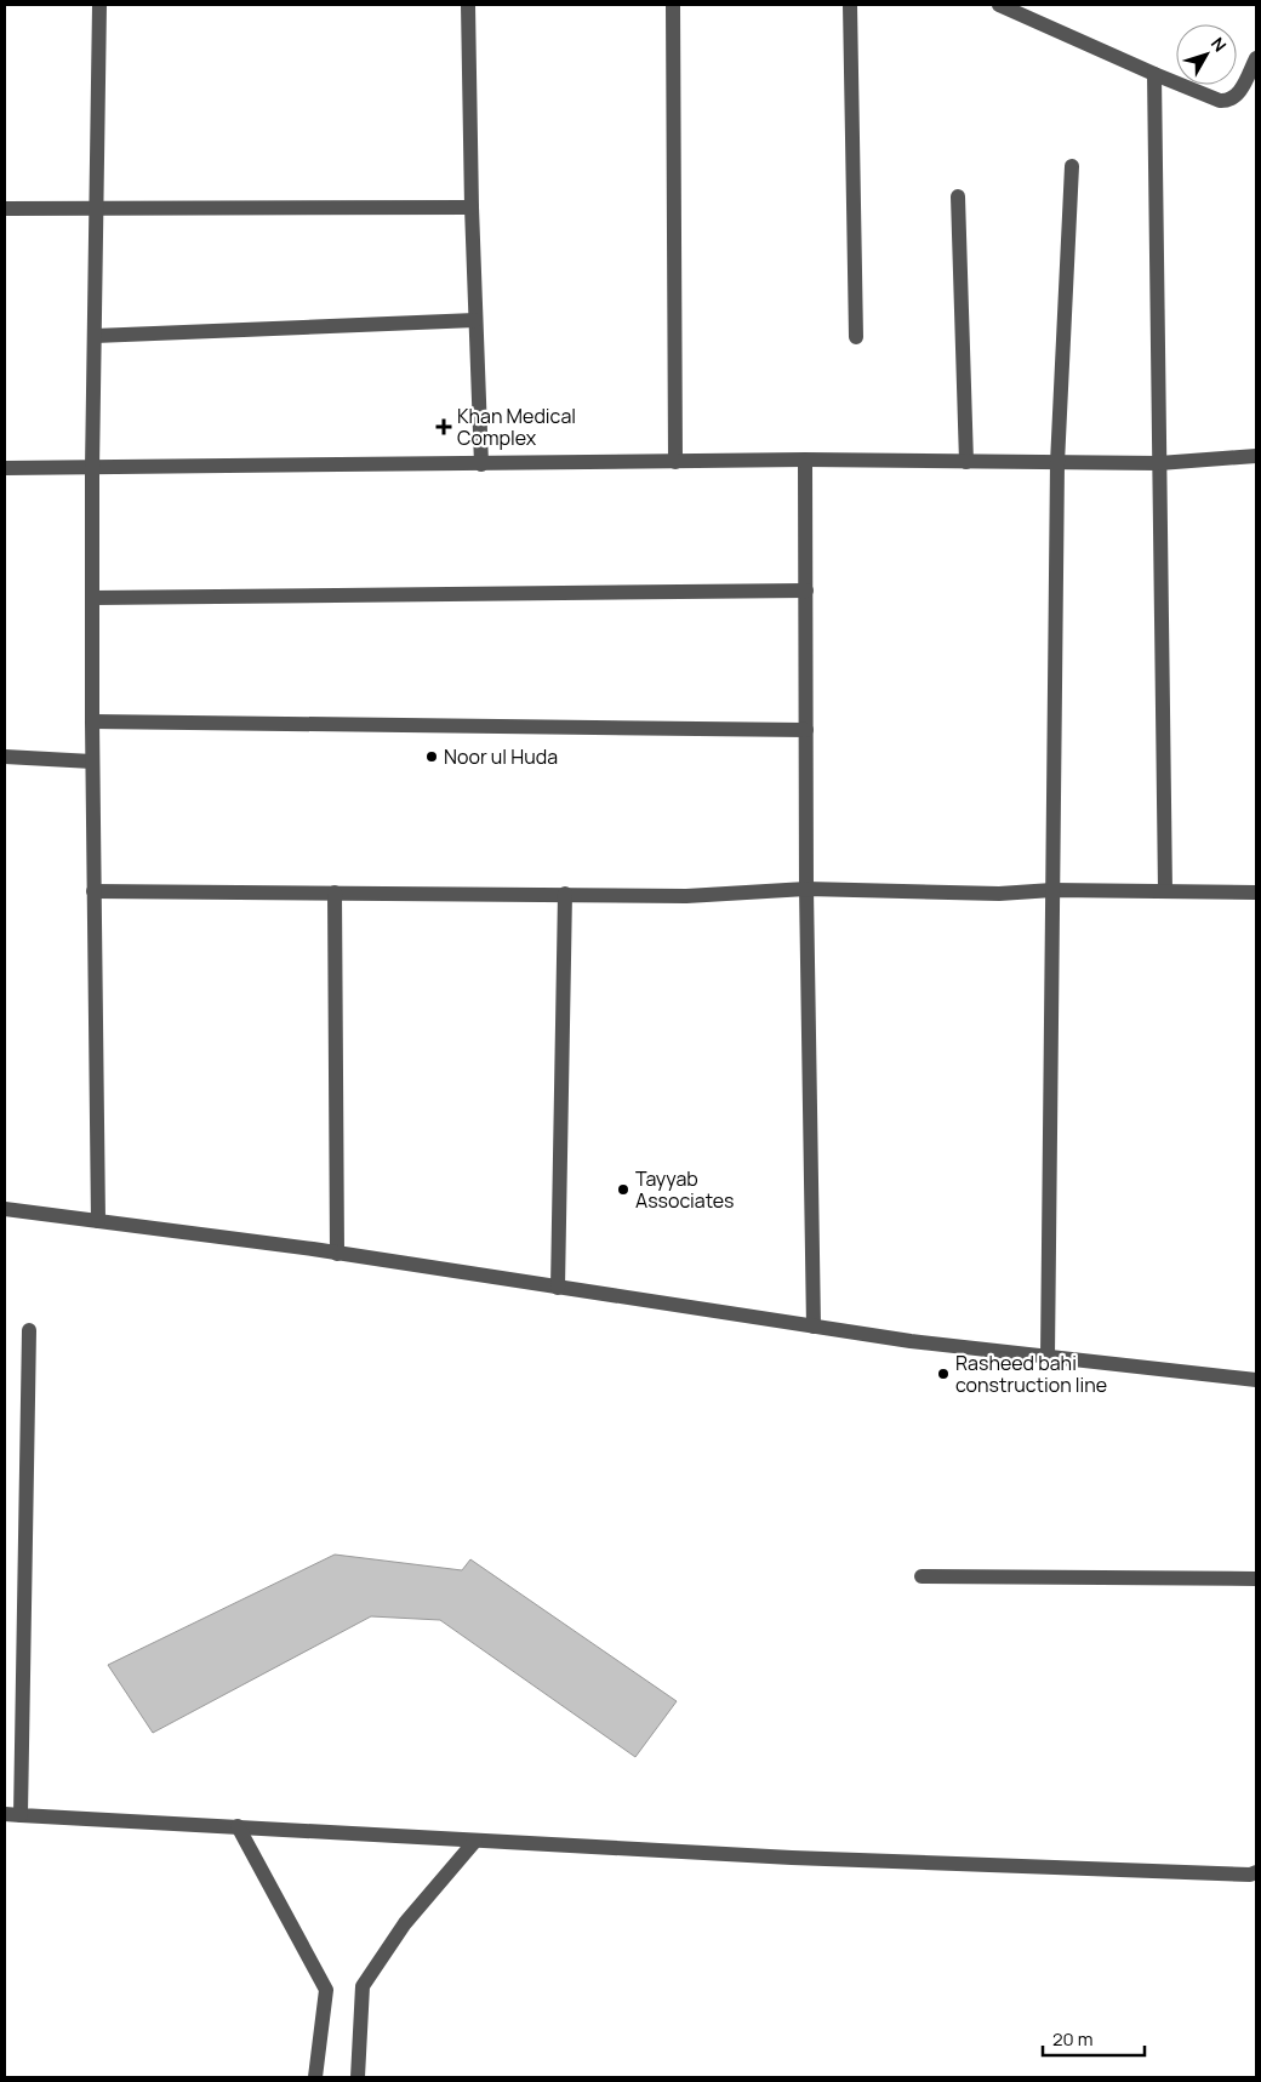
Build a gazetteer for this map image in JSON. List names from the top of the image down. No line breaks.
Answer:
{"places":{"health":["Khan Medical Complex"],"other":["Noor ul Huda","Tayyab Associates","Rasheed bahi construction line"]},"scale_bar":"20 m","north":"top right"}
